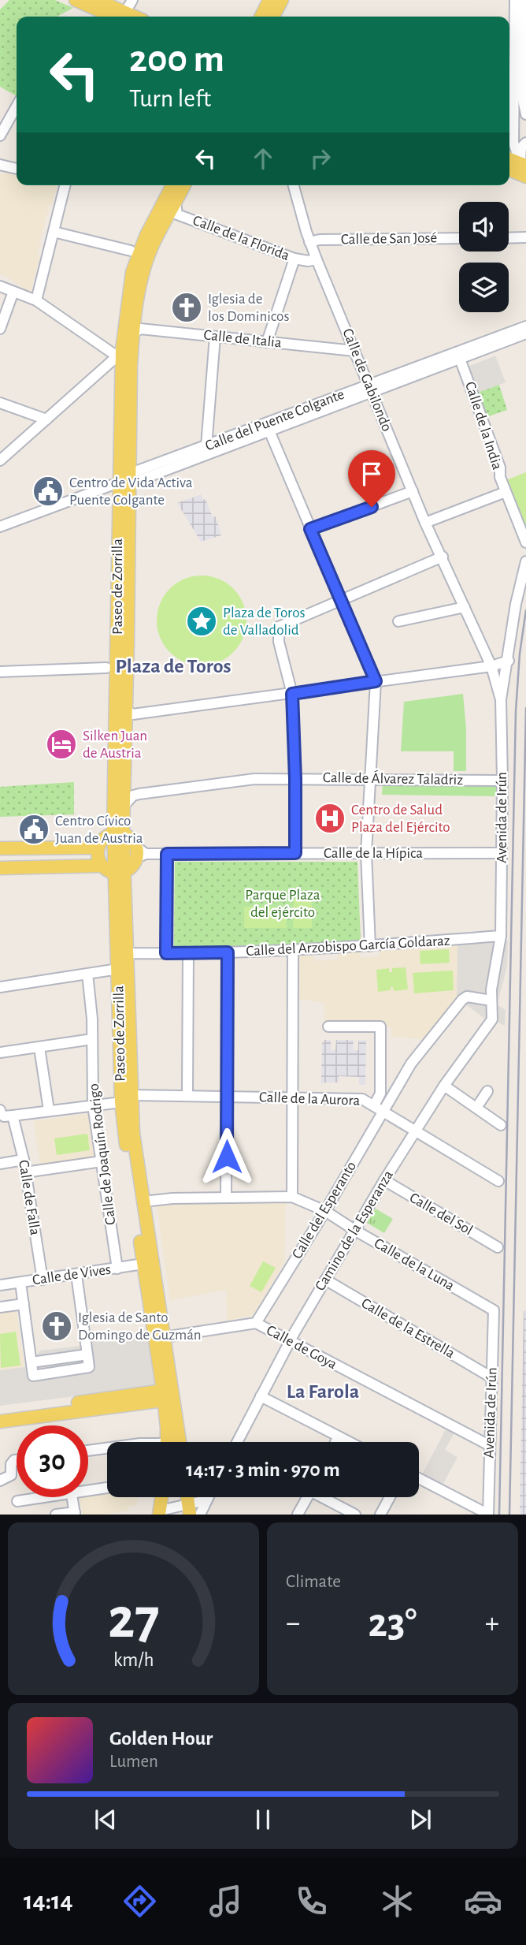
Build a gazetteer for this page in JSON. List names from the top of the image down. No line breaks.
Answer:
{"streets":{"main road":["Paseo de Zorrilla"],"street":["Calle de la Florida","Calle de San José","Calle de Italia","Calle de Gabilondo","Calle del Puente Colgante","Calle de la India","Calle de Álvarez Taladriz","Avenida de Irún","Calle de la Hípica","Calle del Arzobispo García Goldaraz","Calle de la Aurora","Calle de Joaquín Rodrigo","Calle de Falla","Calle del Esperanto","Calle del Sol","Camino de la Esperanza","Calle de la Luna","Calle de Vives","Calle de la Estrella","Calle de Goya"]},"crossings":[["Calle de la Florida","Calle de Gabilondo"],["Calle de la Florida","Paseo de Zorrilla"],["Calle de San José","Calle de Gabilondo"],["Calle de Italia","Calle de Gabilondo"],["Calle de Italia","Paseo de Zorrilla"],["Calle de Gabilondo","Calle del Puente Colgante"],["Calle de Gabilondo","Avenida de Irún"],["Calle del Puente Colgante","Calle de la India"],["Calle del Puente Colgante","Paseo de Zorrilla"],["Paseo de Zorrilla","Calle de Álvarez Taladriz"],["Paseo de Zorrilla","Calle del Arzobispo García Goldaraz"],["Paseo de Zorrilla","Calle de la Aurora"],["Paseo de Zorrilla","Calle de la Luna"],["Paseo de Zorrilla","Calle de Vives"],["Paseo de Zorrilla","Calle de Goya"],["Calle de Álvarez Taladriz","Avenida de Irún"],["Avenida de Irún","Calle de la Hípica"],["Avenida de Irún","Calle del Arzobispo García Goldaraz"],["Avenida de Irún","Calle del Esperanto"],["Avenida de Irún","Camino de la Esperanza"],["Avenida de Irún","Calle de la Luna"],["Avenida de Irún","Calle de la Estrella"],["Avenida de Irún","Calle de Goya"],["Calle de la Aurora","Calle de Joaquín Rodrigo"],["Calle de la Aurora","Calle de Falla"],["Calle de la Aurora","Calle del Esperanto"],["Calle de la Aurora","Camino de la Esperanza"],["Calle de Joaquín Rodrigo","Calle de Vives"],["Calle de Falla","Calle de Vives"],["Calle del Esperanto","Calle de la Luna"],["Calle del Esperanto","Calle de Goya"],["Calle del Sol","Camino de la Esperanza"],["Camino de la Esperanza","Calle de la Luna"],["Camino de la Esperanza","Calle de la Estrella"],["Camino de la Esperanza","Calle de Goya"]],"districts":["Plaza de Toros","La Farola"],"parks":["Parque Plaza del ejército"],"places":{"church":["Iglesia de los Dominicos","Iglesia de Santo Domingo de Guzmán"],"public building":["Centro de Vida Activa Puente Colgante","Centro Cívico Juan de Austria"],"place":["Plaza de Toros de Valladolid"],"hotel":["Silken Juan de Austria"],"hospital":["Centro de Salud Plaza del Ejército"]},"page":{"turn":["200 m","Turn left"],"limit":"30","trip":"14:17 · 3 min · 970 m","tile":"Climate","heat":["−","23°","+"],"song":["Golden Hour","Lumen"],"tabs":"14:14","gauge":["27","km/h"]}}
